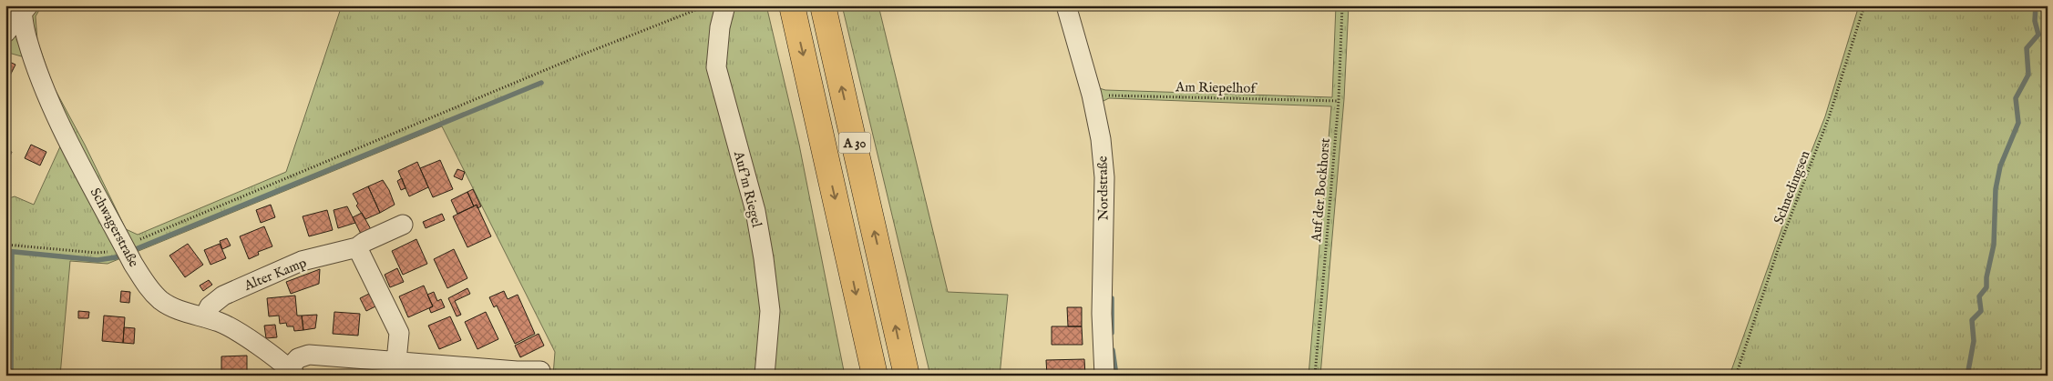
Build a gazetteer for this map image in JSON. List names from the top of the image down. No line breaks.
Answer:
{"streets":{"highway":["A 30"],"street":["Nordstraße","Auf'm Riegel","Schwagerstraße","Alter Kamp"],"path":["Am Riepelhof","Schnedingsen","Auf der Bockhorst"]},"crossings":[["Am Riepelhof","Nordstraße"],["Am Riepelhof","Auf der Bockhorst"],["Schwagerstraße","Alter Kamp"]]}
